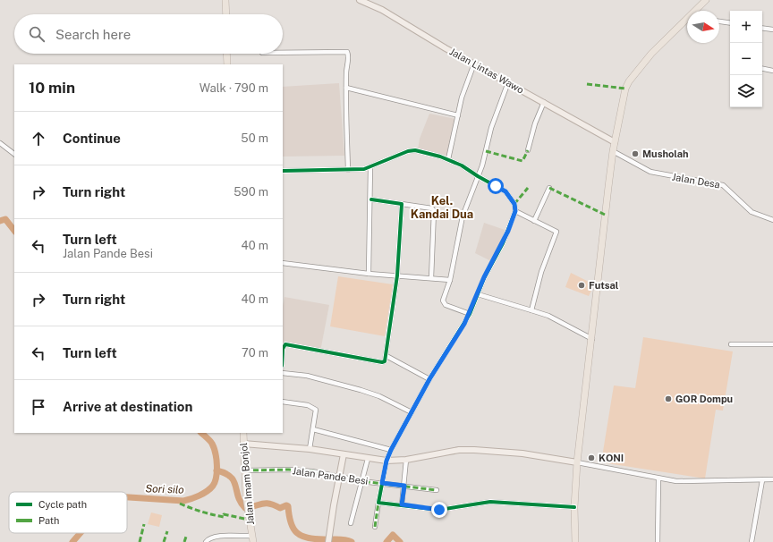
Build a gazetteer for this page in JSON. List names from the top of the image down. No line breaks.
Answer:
{"streets":{"highway":["Jalan Imam Bonjol"],"main road":["Jalan Lintas Wawo"],"street":["Jalan Desa","Jalan Pande Besi"]},"crossings":[["Jalan Pande Besi","Jalan Imam Bonjol"]],"districts":["Kel. Kandai Dua"],"water":["Sori silo"],"places":["Musholah","Futsal","GOR Dompu","KONI"],"legend":["Cycle path","Path"],"north":"right","page":{"map_buttons":["+","−"],"search":"Search here","heading":["10 min","Walk · 790 m"],"list":[["Continue","50 m"],["Turn right","590 m"],["Turn left","Jalan Pande Besi","40 m"],["Turn right","40 m"],["Turn left","70 m"],"Arrive at destination"]}}
